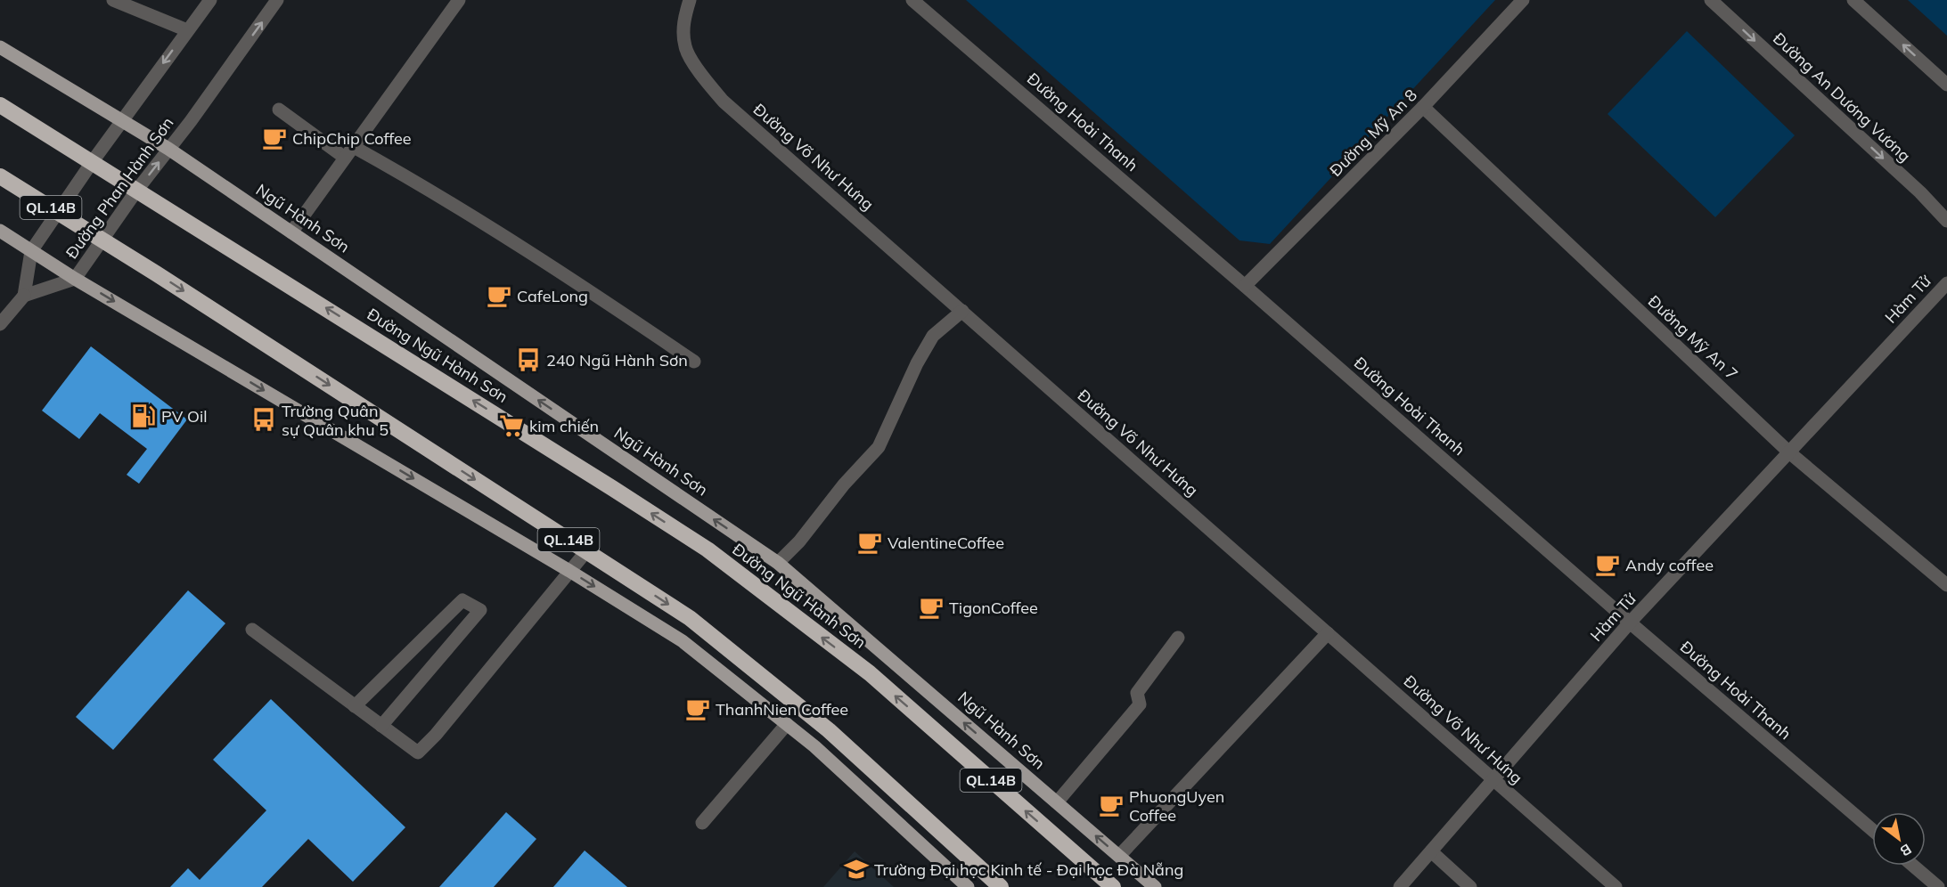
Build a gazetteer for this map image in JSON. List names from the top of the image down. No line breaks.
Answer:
{"streets":{"highway":["QL.14B","Đường Ngũ Hành Sơn"],"main road":["Ngũ Hành Sơn"],"street":["Đường An Dương Vương","Đường Hoài Thanh","Đường Mỹ An 8","Đường Võ Như Hưng","Đường Phan Hành Sơn","Hàm Tử","Đường Mỹ An 7"]},"crossings":[["Đường Hoài Thanh","Đường Mỹ An 8"],["Đường Hoài Thanh","Hàm Tử"],["Đường Mỹ An 8","Đường Mỹ An 7"],["Đường Võ Như Hưng","Hàm Tử"],["Đường Phan Hành Sơn","QL.14B"],["Đường Phan Hành Sơn","Ngũ Hành Sơn"],["Đường Phan Hành Sơn","Đường Ngũ Hành Sơn"],["Hàm Tử","Đường Mỹ An 7"]],"places":{"cafe":["ChipChip Coffee","CafeLong","ValentineCoffee","Andy coffee","TigonCoffee","ThanhNien Coffee","PhuongUyen Coffee"],"bus stop":["240 Ngũ Hành Sơn","Trường Quân sự Quân khu 5"],"fuel station":["PV Oil"],"supermarket":["kim chiến"],"school or university":["Trường Đại học Kinh tế - Đại học Đà Nẵng"]},"north":"bottom right"}
